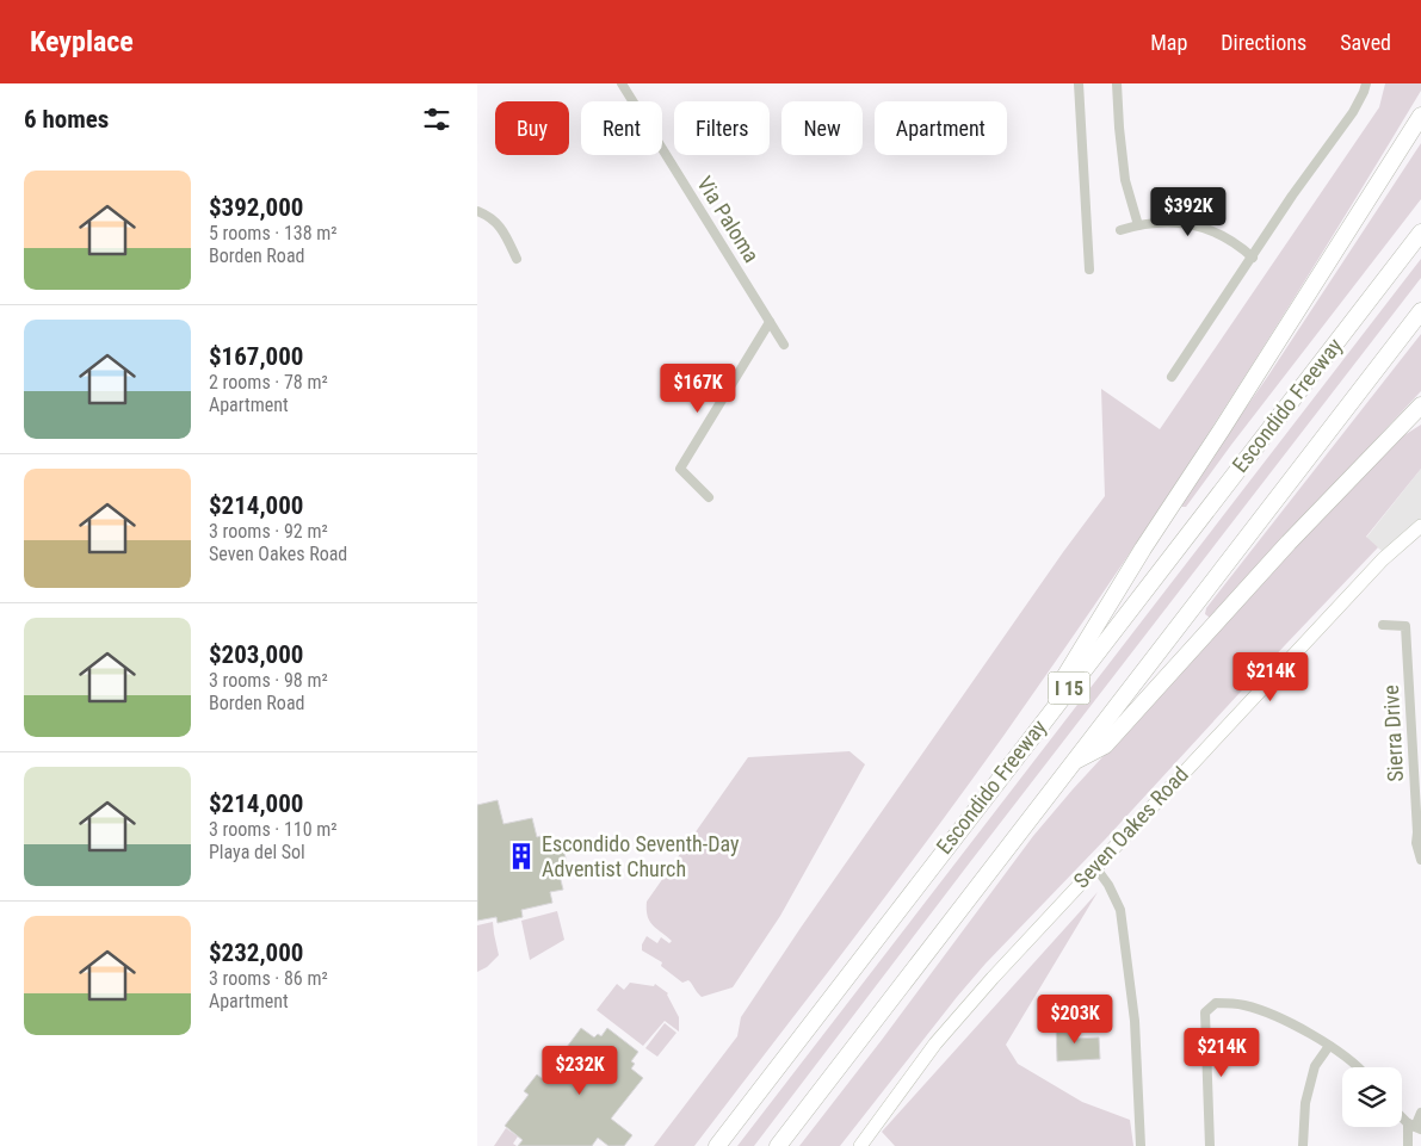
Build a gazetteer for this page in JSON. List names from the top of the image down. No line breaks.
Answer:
{"streets":{"highway":["Escondido Freeway","I 15"],"street":["Via Paloma","Sierra Drive","Seven Oakes Road"]},"places":{"building":["Escondido Seventh-Day Adventist Church"]},"page":{"header":"Keyplace","nav":["Map","Directions","Saved"],"heading":"6 homes","chip":["Buy","Rent","Filters","New","Apartment"],"list":[{"name":"$392,000","note":"5 rooms · 138 m² · Borden Road"},{"name":"$167,000","note":"2 rooms · 78 m² · Apartment"},{"name":"$214,000","note":"3 rooms · 92 m² · Seven Oakes Road"},{"name":"$203,000","note":"3 rooms · 98 m² · Borden Road"},{"name":"$214,000","note":"3 rooms · 110 m² · Playa del Sol"},{"name":"$232,000","note":"3 rooms · 86 m² · Apartment"}],"price":["$392K","$167K","$214K","$203K","$214K","$232K"]}}
